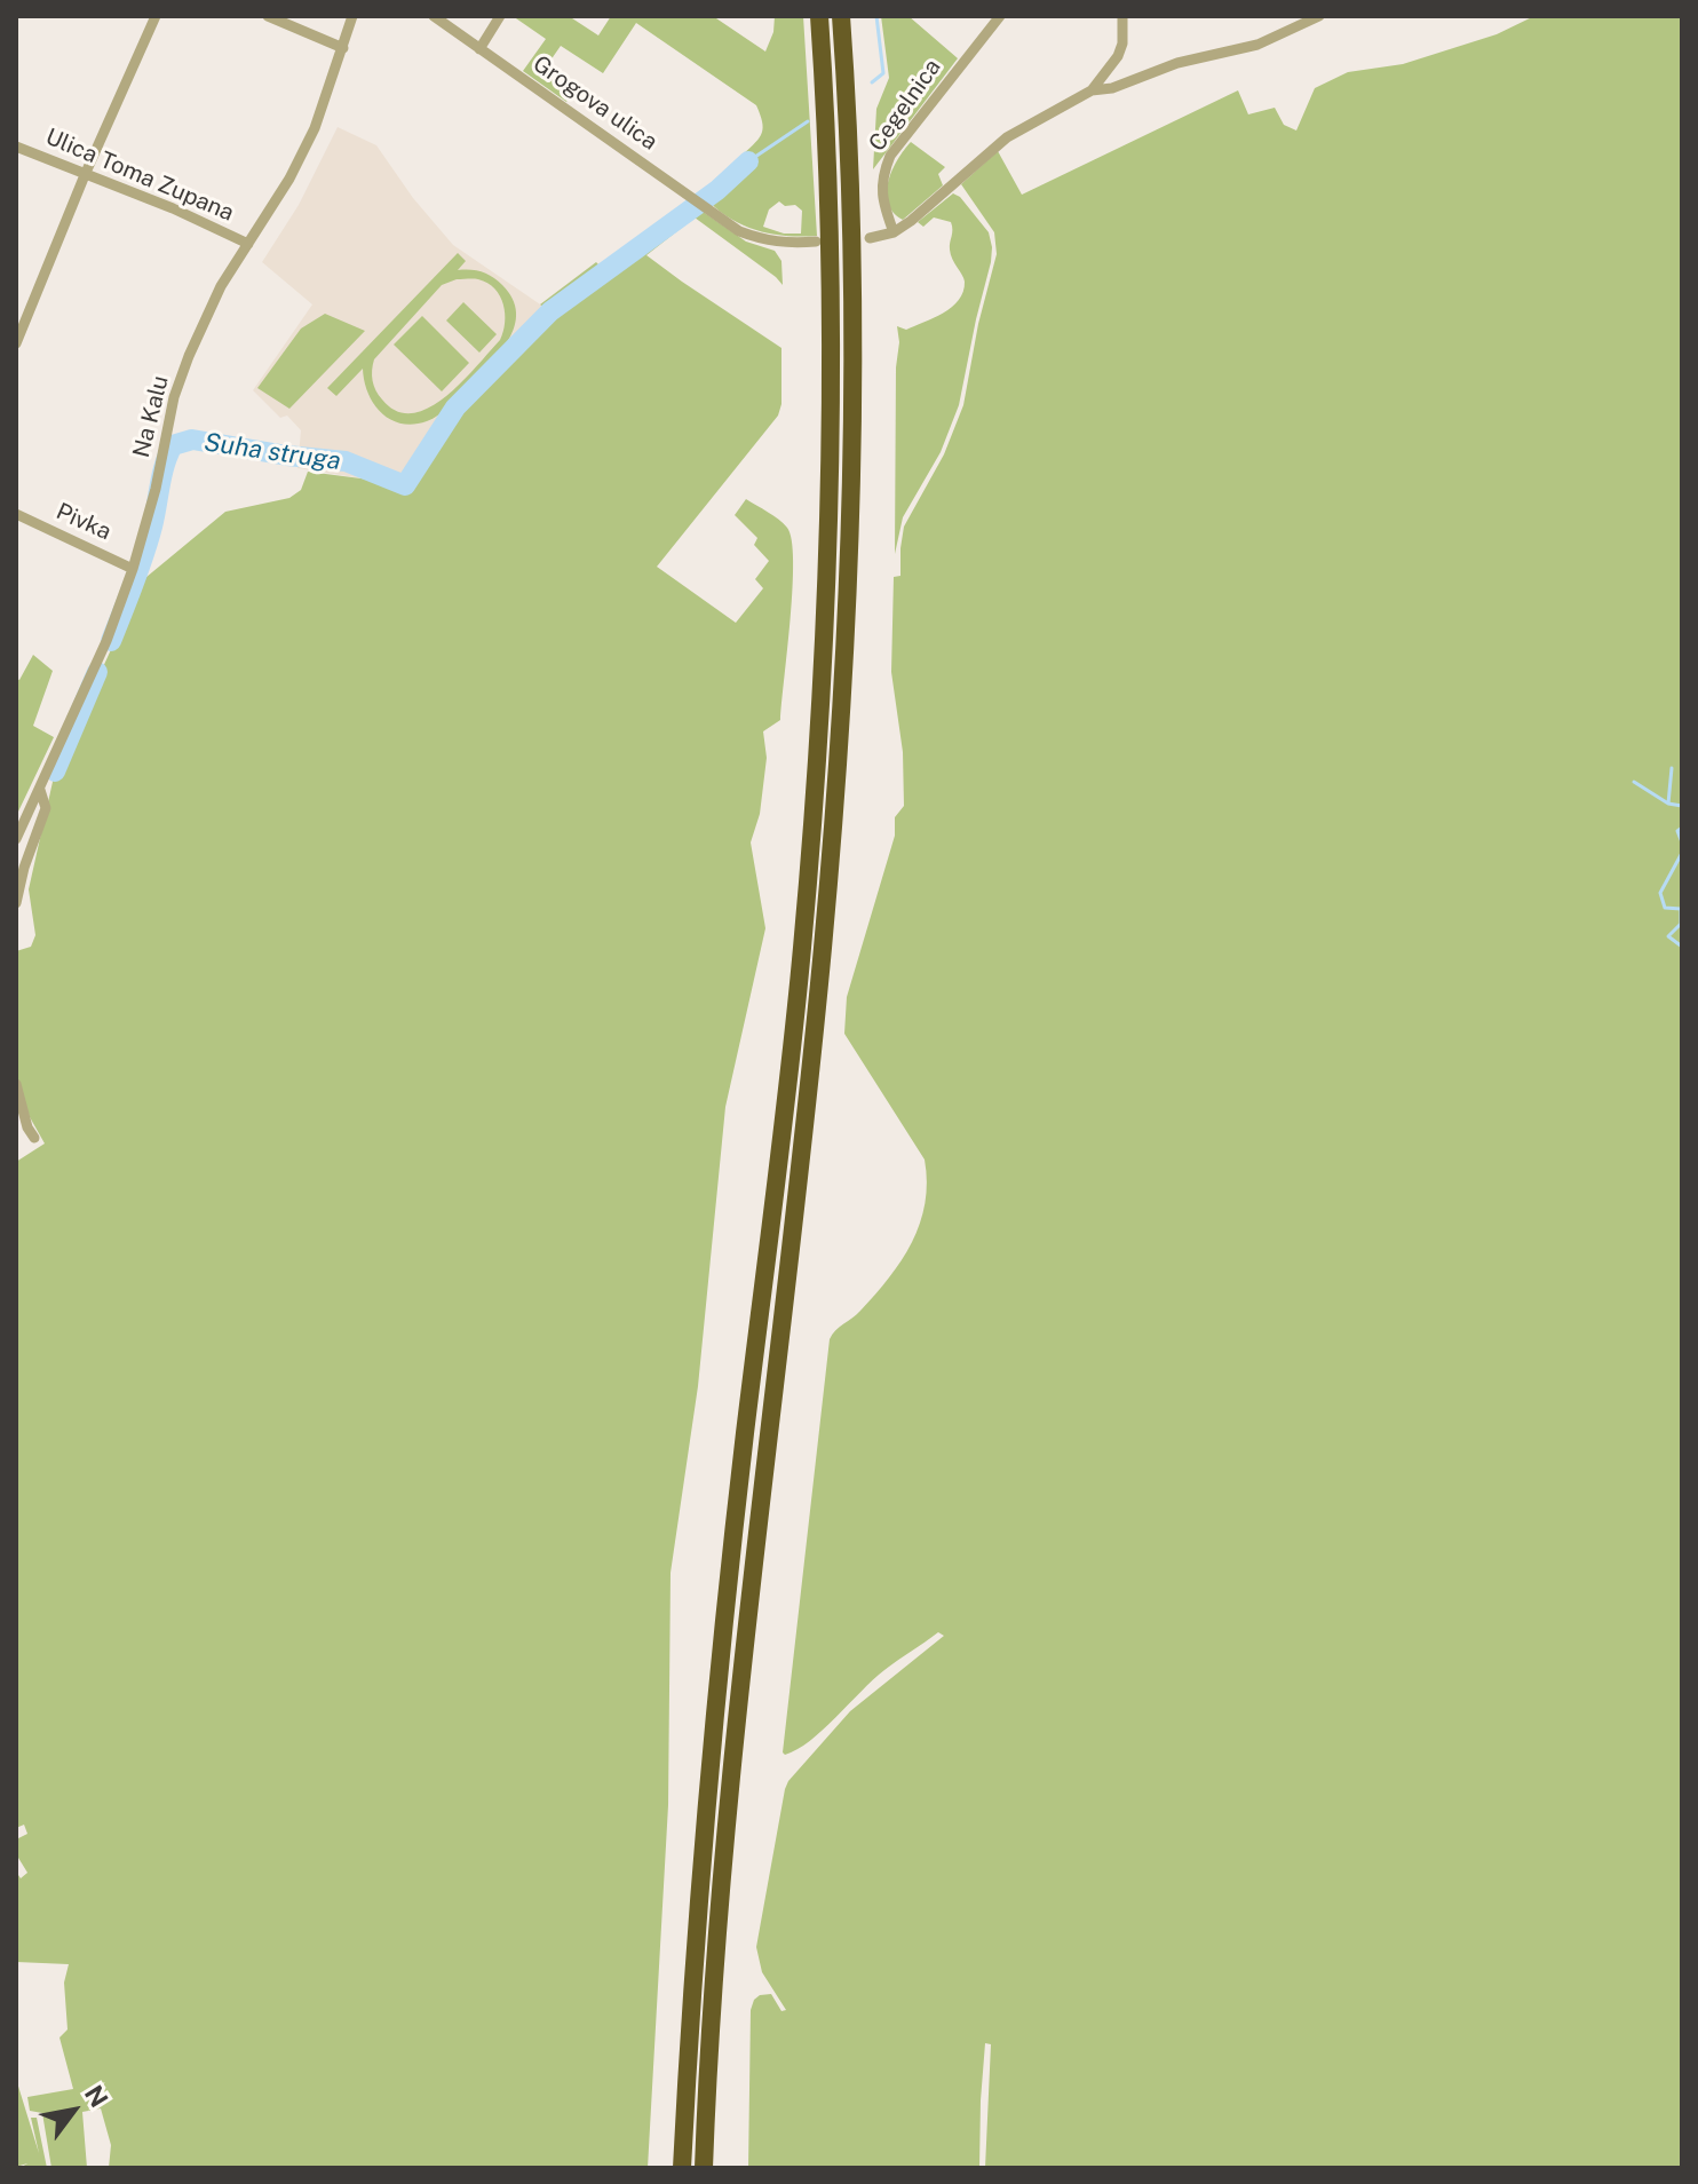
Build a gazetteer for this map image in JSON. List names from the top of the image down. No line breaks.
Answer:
{"streets":{"street":["Grogova ulica","Cegelnica","Ulica Toma Zupana","Na Kalu","Pivka"]},"crossings":[["Ulica Toma Zupana","Na Kalu"],["Na Kalu","Pivka"]],"water":["Suha struga"],"north":"top right"}
